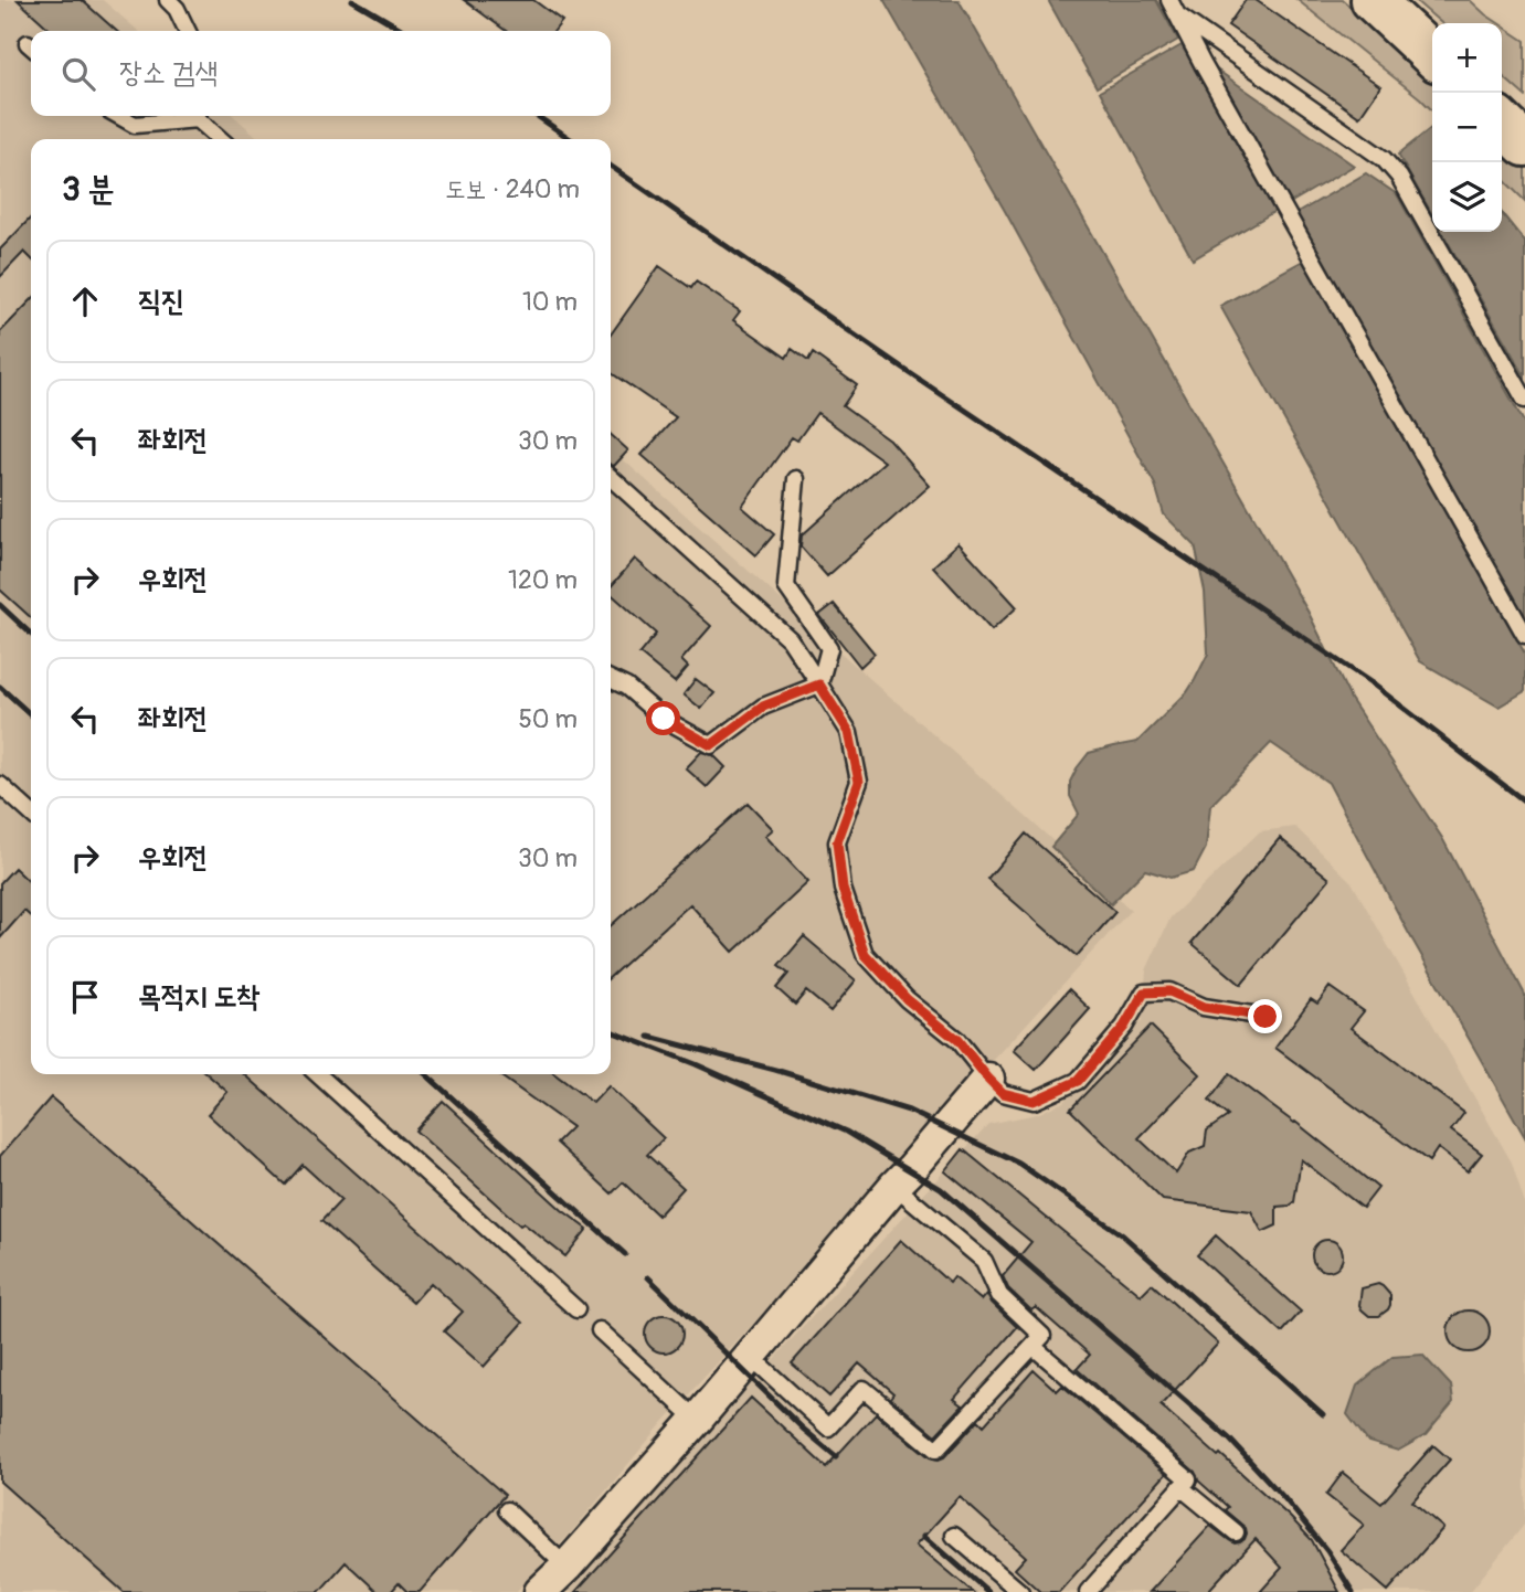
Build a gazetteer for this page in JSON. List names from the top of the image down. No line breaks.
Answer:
{"page":{"map_buttons":["+","−"],"search":"장소 검색","heading":["3 분","도보 · 240 m"],"list":[["직진","10 m"],["좌회전","30 m"],["우회전","120 m"],["좌회전","50 m"],["우회전","30 m"],"목적지 도착"]}}
